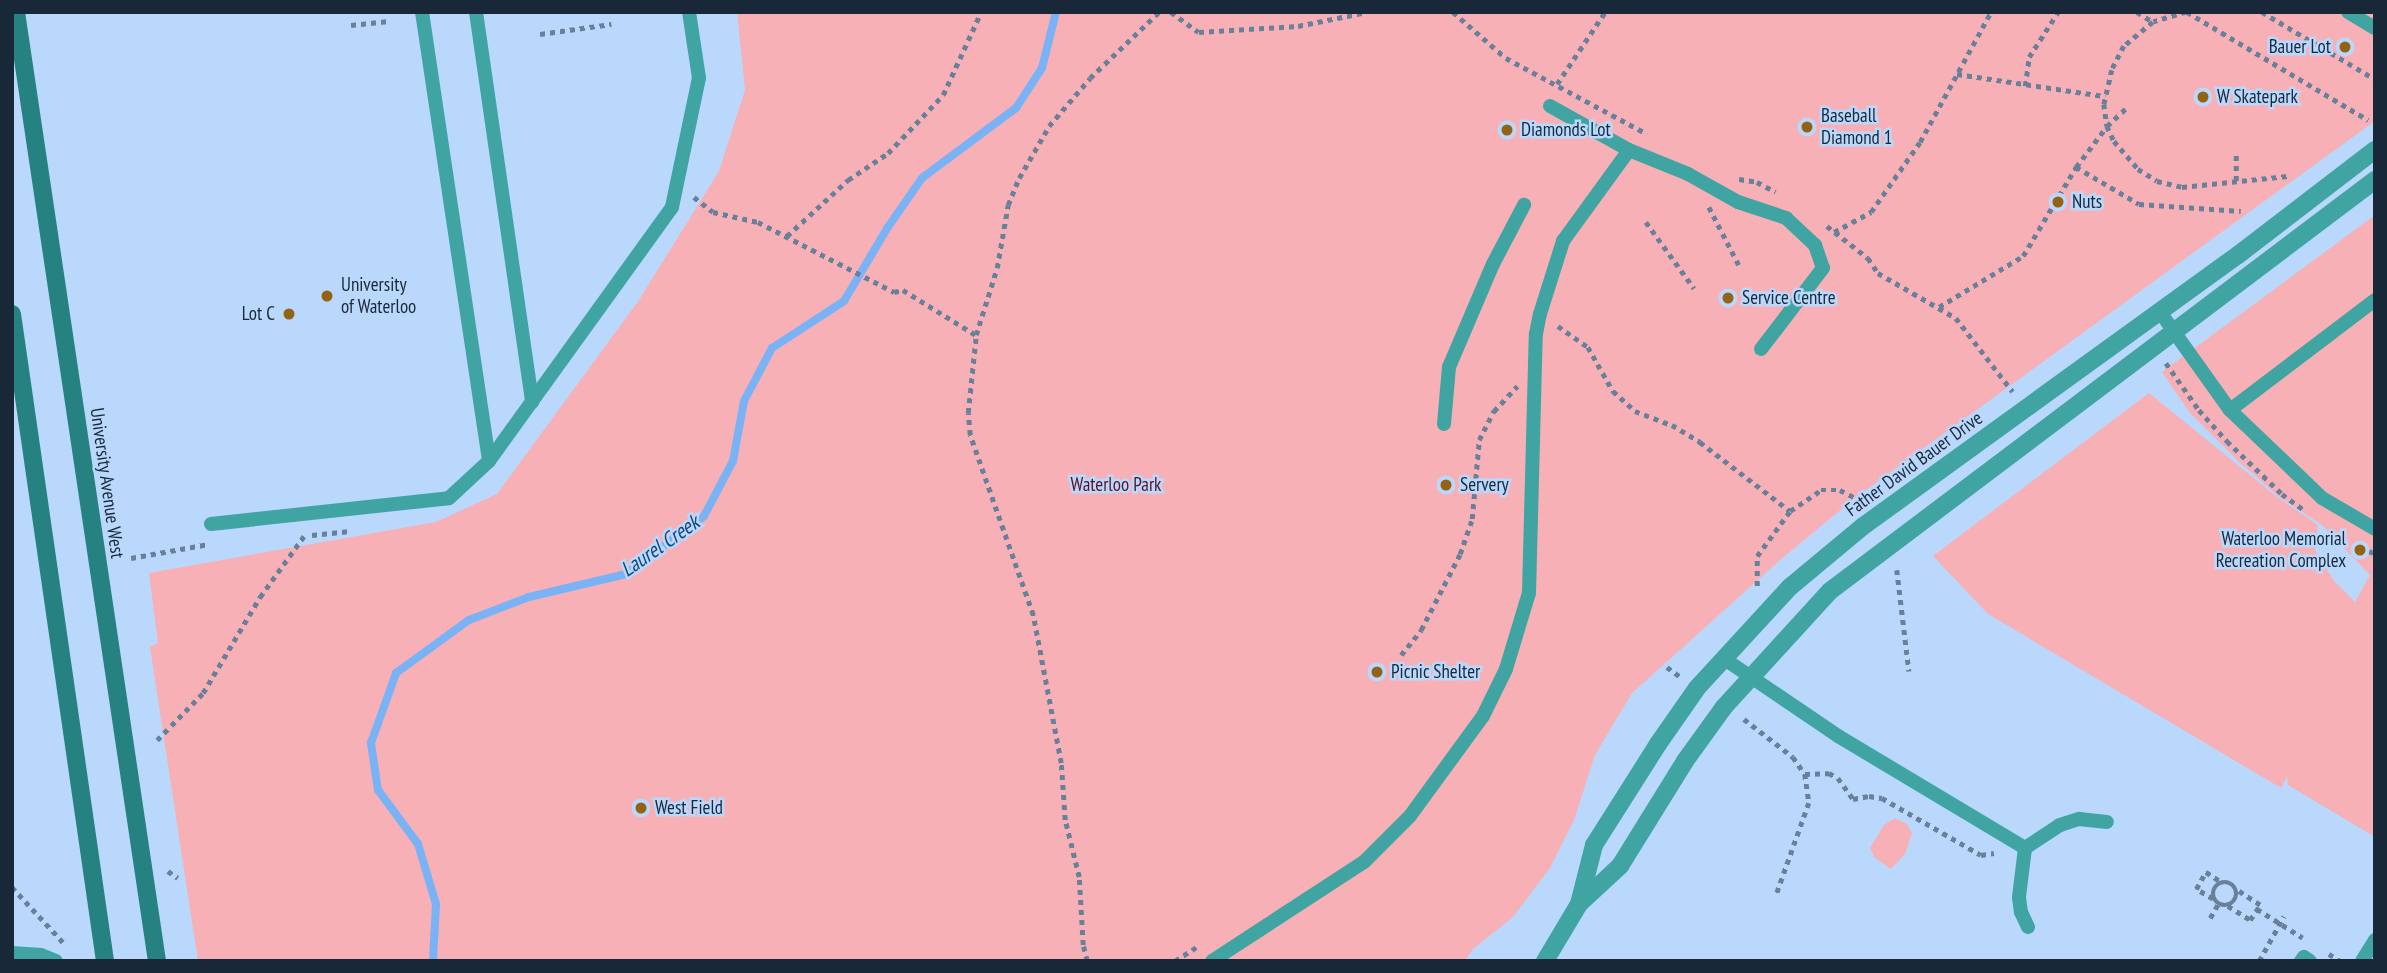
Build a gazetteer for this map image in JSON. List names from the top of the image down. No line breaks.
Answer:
{"streets":{"main road":["University Avenue West"],"street":["Father David Bauer Drive"]},"water":["Laurel Creek"],"parks":["Waterloo Park"],"places":["Bauer Lot","W Skatepark","Baseball Diamond 1","Diamonds Lot","Nuts","University of Waterloo","Service Centre","Lot C","Servery","Waterloo Memorial Recreation Complex","Picnic Shelter","West Field"]}
